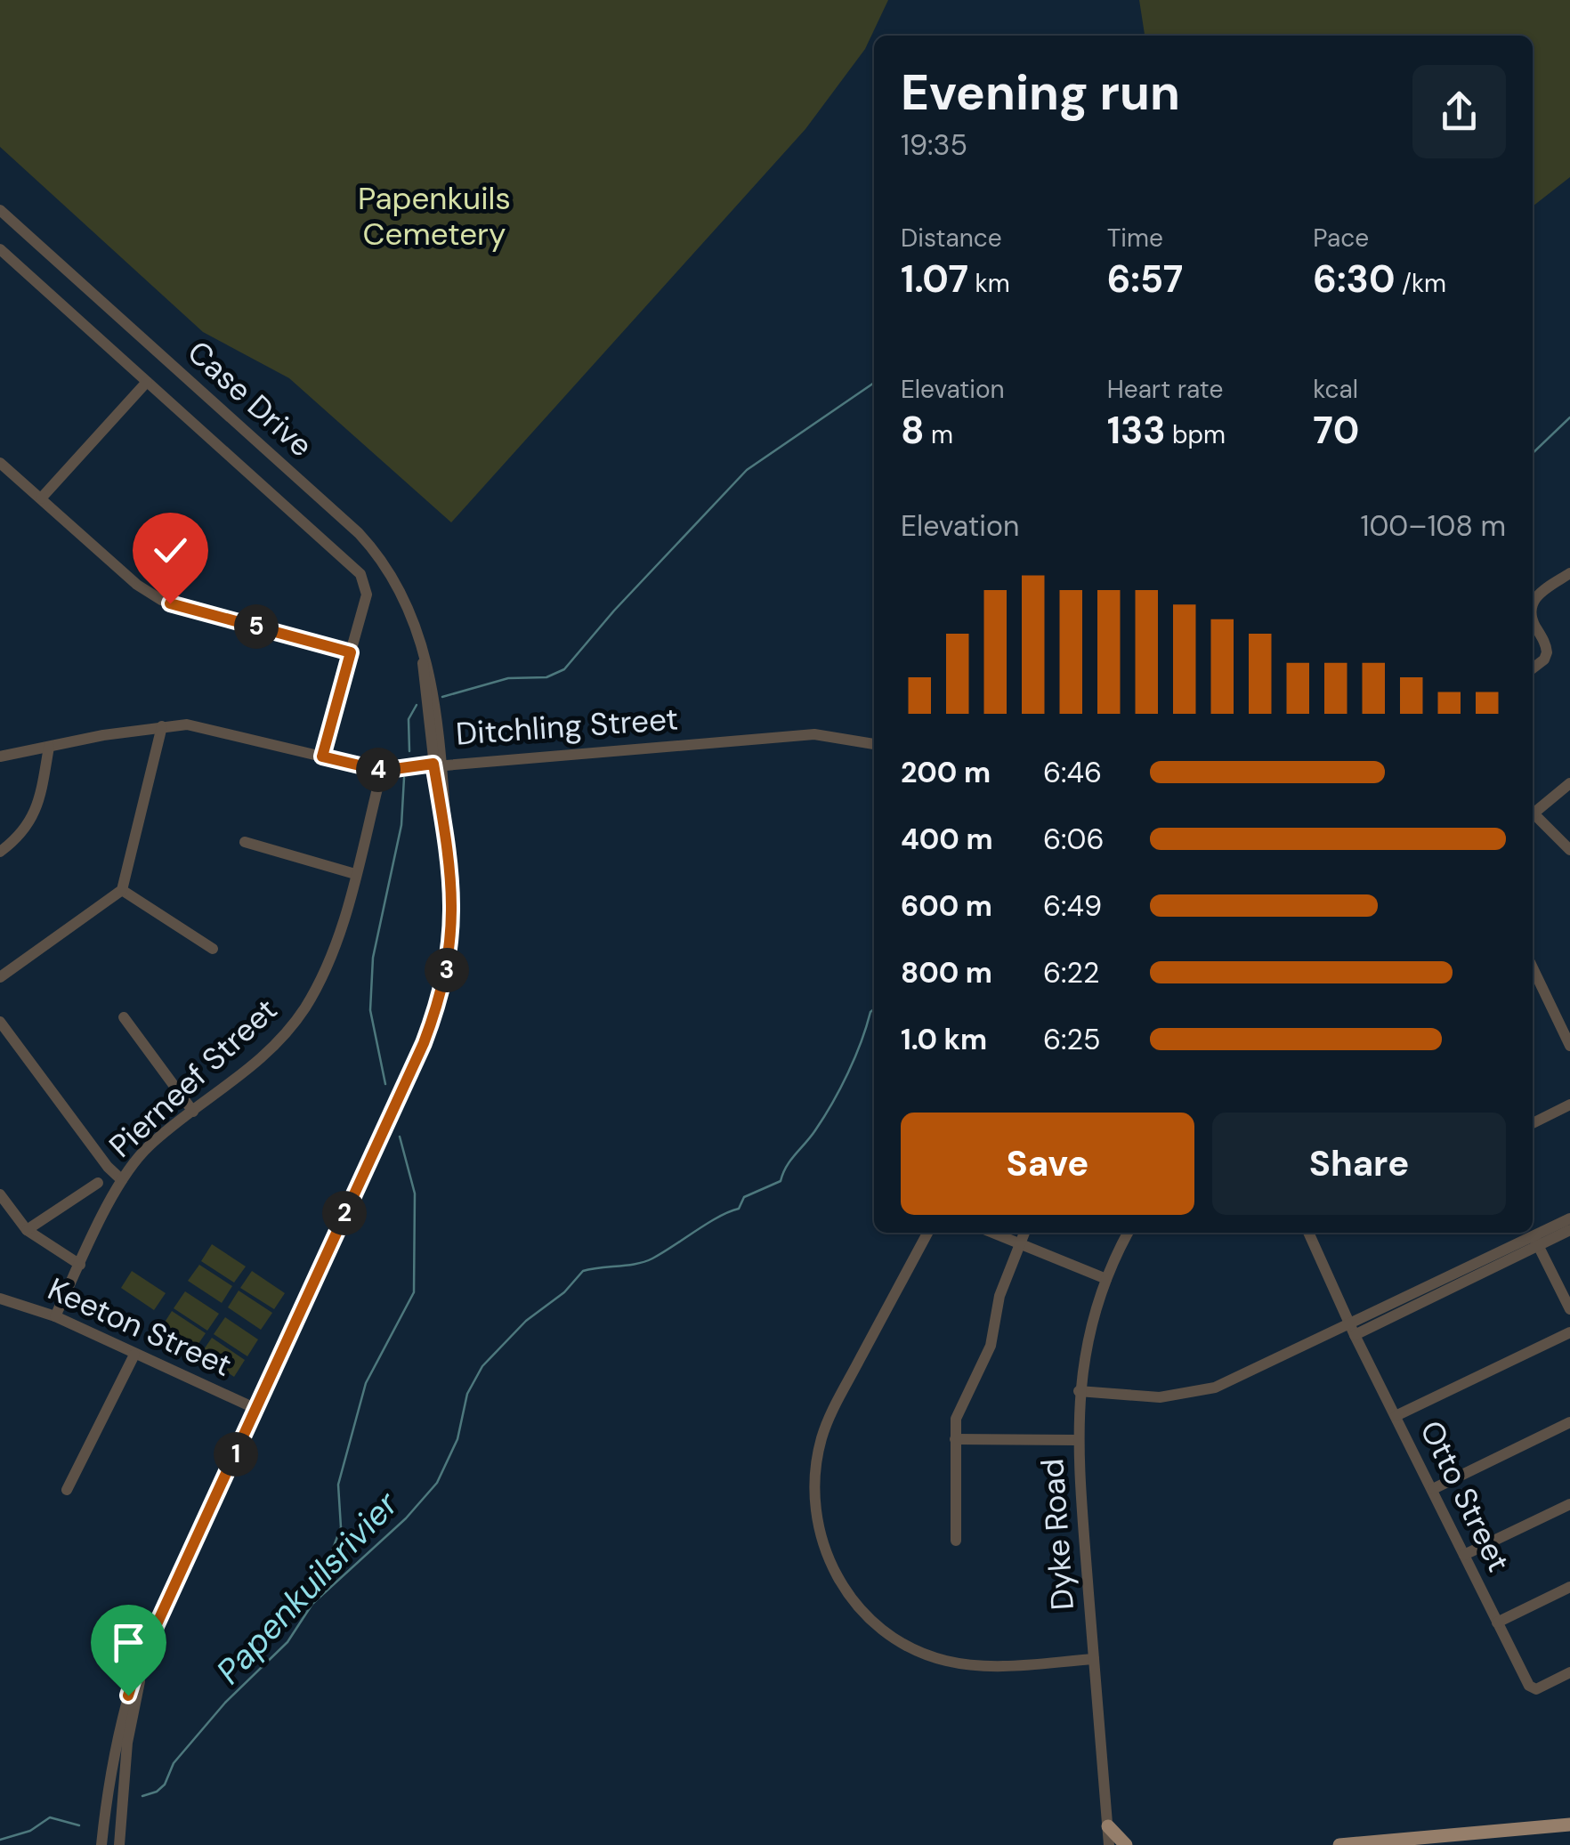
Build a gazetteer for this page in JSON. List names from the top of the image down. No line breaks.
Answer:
{"streets":{"street":["Case Drive","Ditchling Street","Pierneef Street","Keeton Street","Otto Street","Dyke Road"]},"crossings":[["Case Drive","Ditchling Street"],["Case Drive","Keeton Street"],["Ditchling Street","Pierneef Street"],["Pierneef Street","Keeton Street"]],"water":["Papenkuilsrivier"],"parks":["Papenkuils Cemetery"],"page":{"heading":["Evening run","19:35"],"stats":[["Distance","1.07 km"],["Time","6:57"],["Pace","6:30 /km"],["Elevation","8 m"],["Heart rate","133 bpm"],["kcal","70"]],"chart":["Elevation","100–108 m"],"pins":["5","4","3","2","1"],"list":[{"name":"200 m","note":"6:46"},{"name":"400 m","note":"6:06"},{"name":"600 m","note":"6:49"},{"name":"800 m","note":"6:22"},{"name":"1.0 km","note":"6:25"}],"buttons":["Save","Share"]}}
